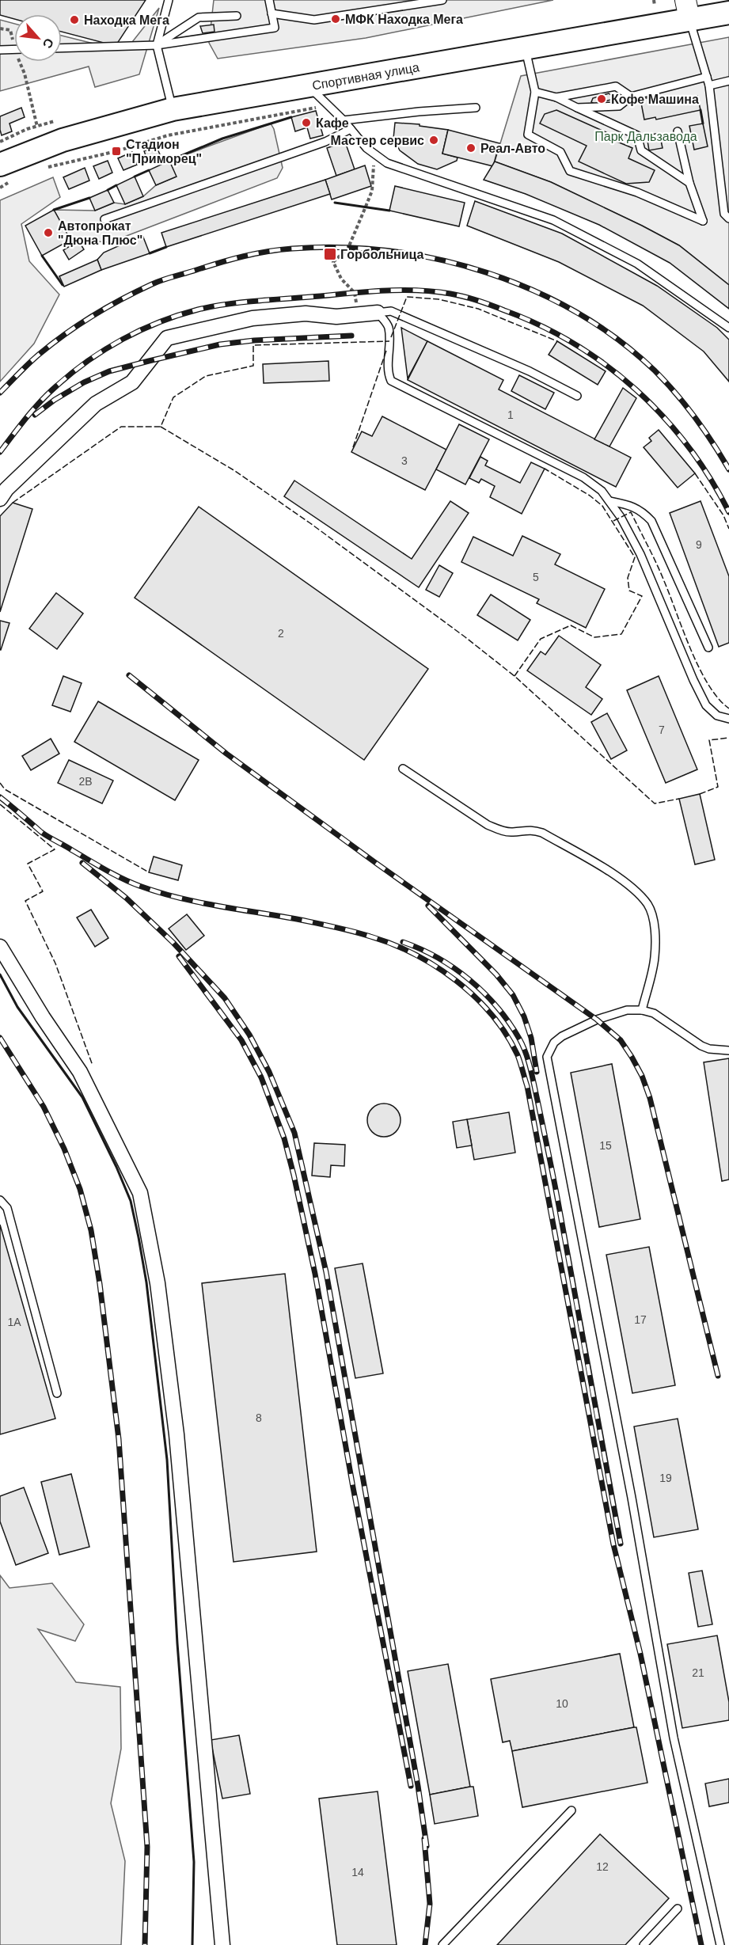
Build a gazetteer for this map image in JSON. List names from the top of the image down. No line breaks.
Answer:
{"streets":{"main road":["Спортивная улица"]},"parks":["Парк Дальзавода"],"places":{"other":["МФК Находка Мега","Находка Мега","Кофе Машина","Кафе","Мастер сервис","Реал-Авто","Автопрокат \"Дюна Плюс\""],"transit":["Стадион \"Приморец\"","Горбольница"]},"house_numbers":["1","3","9","5","2","7","2В","15","17","1А","8","19","21","10","12","14"],"north":"bottom right"}
